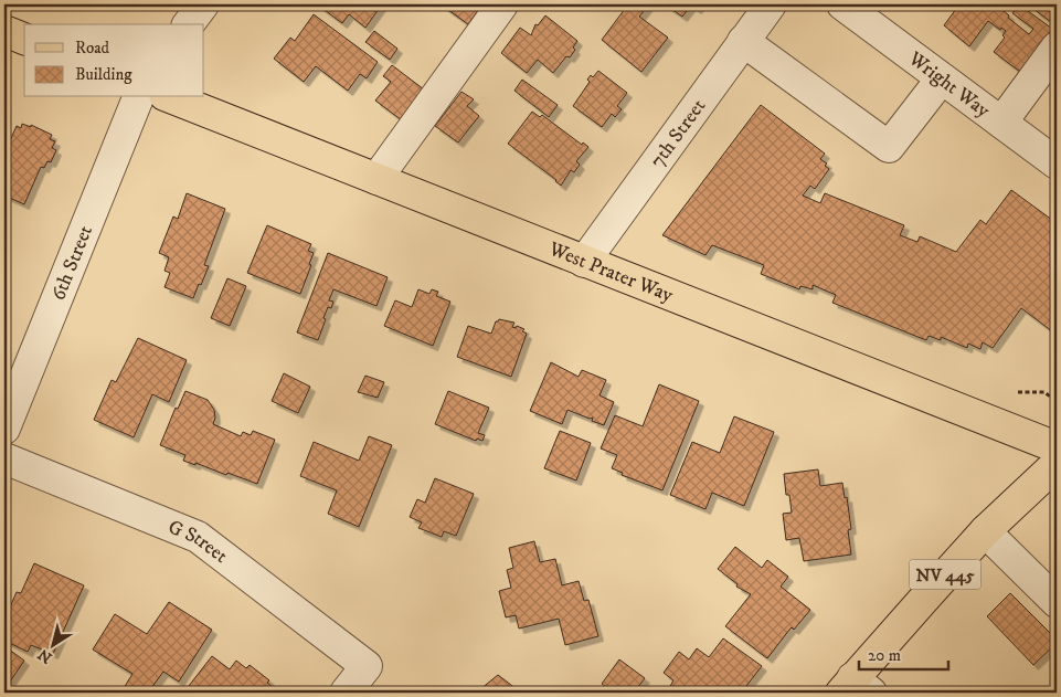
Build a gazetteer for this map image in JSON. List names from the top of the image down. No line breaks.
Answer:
{"streets":{"main road":["West Prater Way","NV 445"],"street":["Wright Way","7th Street","6th Street","G Street"]},"crossings":[["7th Street","West Prater Way"]],"legend":["Road","Building"],"scale_bar":"20 m","north":"bottom left"}
